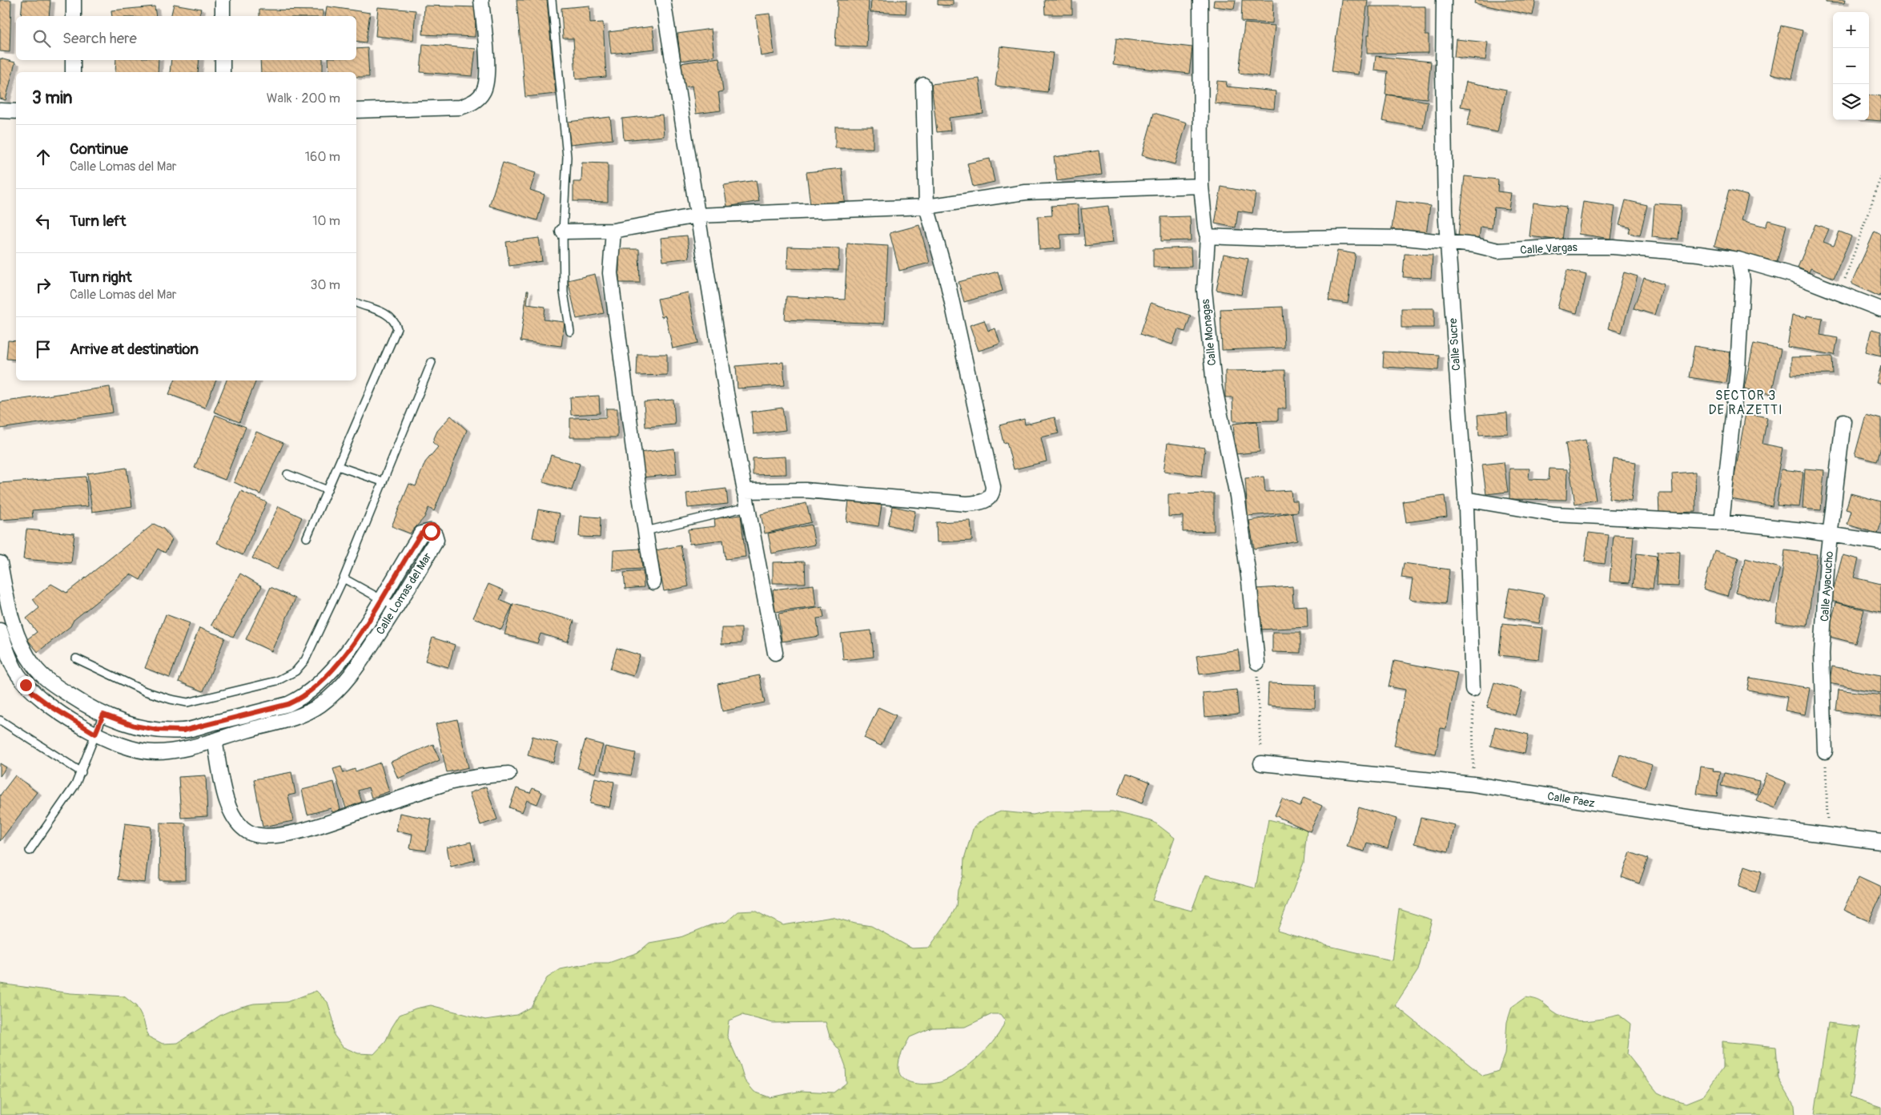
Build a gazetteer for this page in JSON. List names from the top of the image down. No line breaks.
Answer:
{"streets":{"street":["Calle Vargas","Calle Monagas","Calle Sucre","Calle Ayacucho","Calle Lomas del Mar","Calle Paez"]},"crossings":[["Calle Vargas","Calle Monagas"],["Calle Vargas","Calle Sucre"]],"districts":["SECTOR 3 DE RAZETTI"],"page":{"map_buttons":["+","−"],"search":"Search here","heading":["3 min","Walk · 200 m"],"list":[["Continue","Calle Lomas del Mar","160 m"],["Turn left","10 m"],["Turn right","Calle Lomas del Mar","30 m"],"Arrive at destination"]}}
